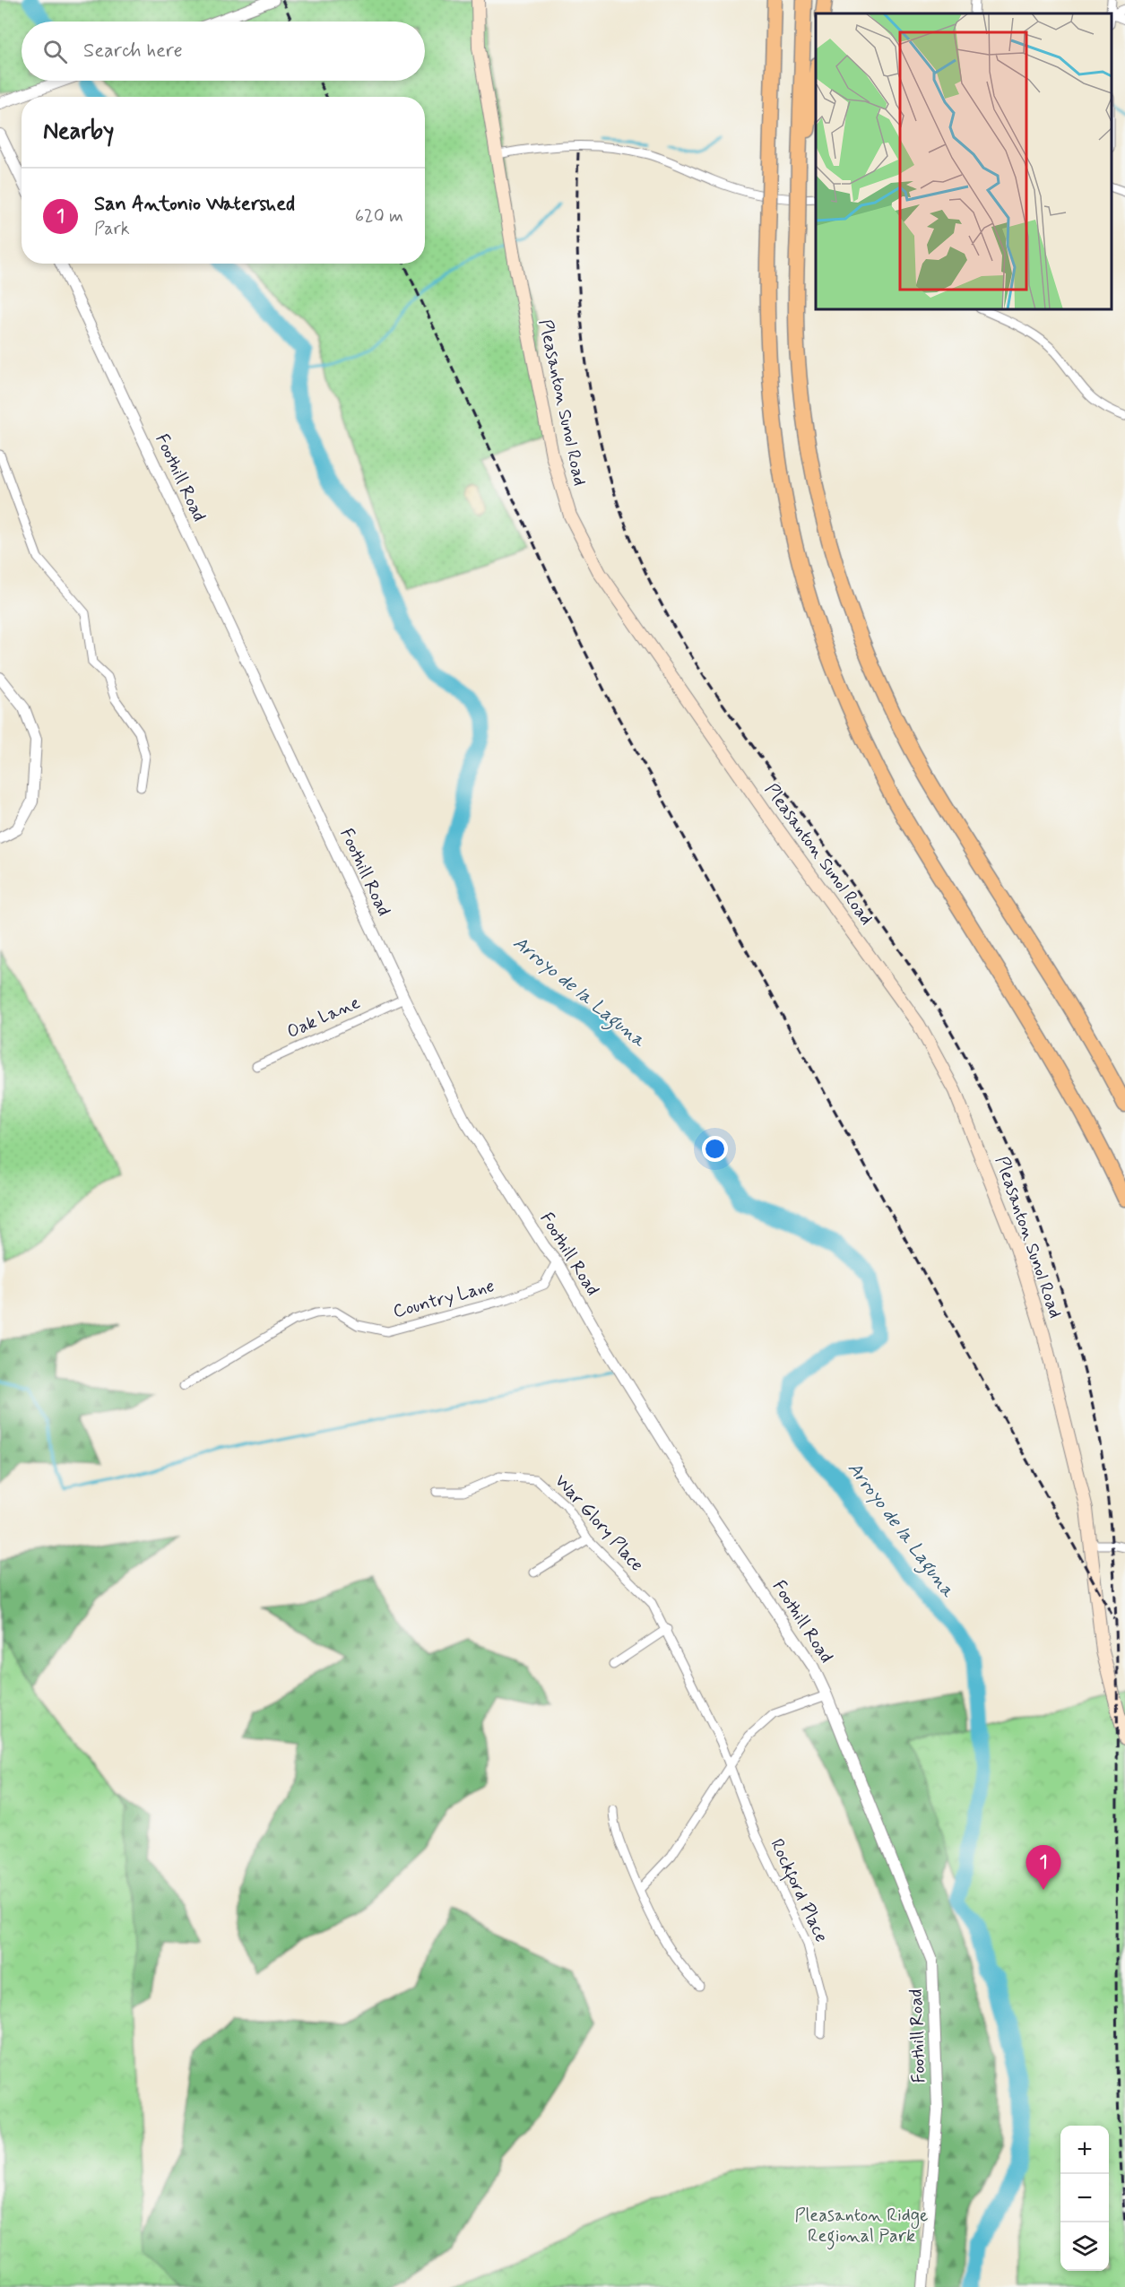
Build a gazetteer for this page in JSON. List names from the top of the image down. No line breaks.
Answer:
{"streets":{"main road":["Pleasanton Sunol Road"],"street":["Foothill Road","Oak Lane","Country Lane","War Glory Place","Rockford Place"]},"crossings":[["Foothill Road","Oak Lane"],["Foothill Road","Country Lane"],["War Glory Place","Rockford Place"]],"water":["Arroyo de la Laguna"],"parks":["Pleasanton Ridge Regional Park"],"page":{"search":"Search here","heading":"Nearby","list":[{"mark":"1","name":"San Antonio Watershed","note":"Park","value":"620 m"}],"pins":"1","map_buttons":["+","−"]}}
